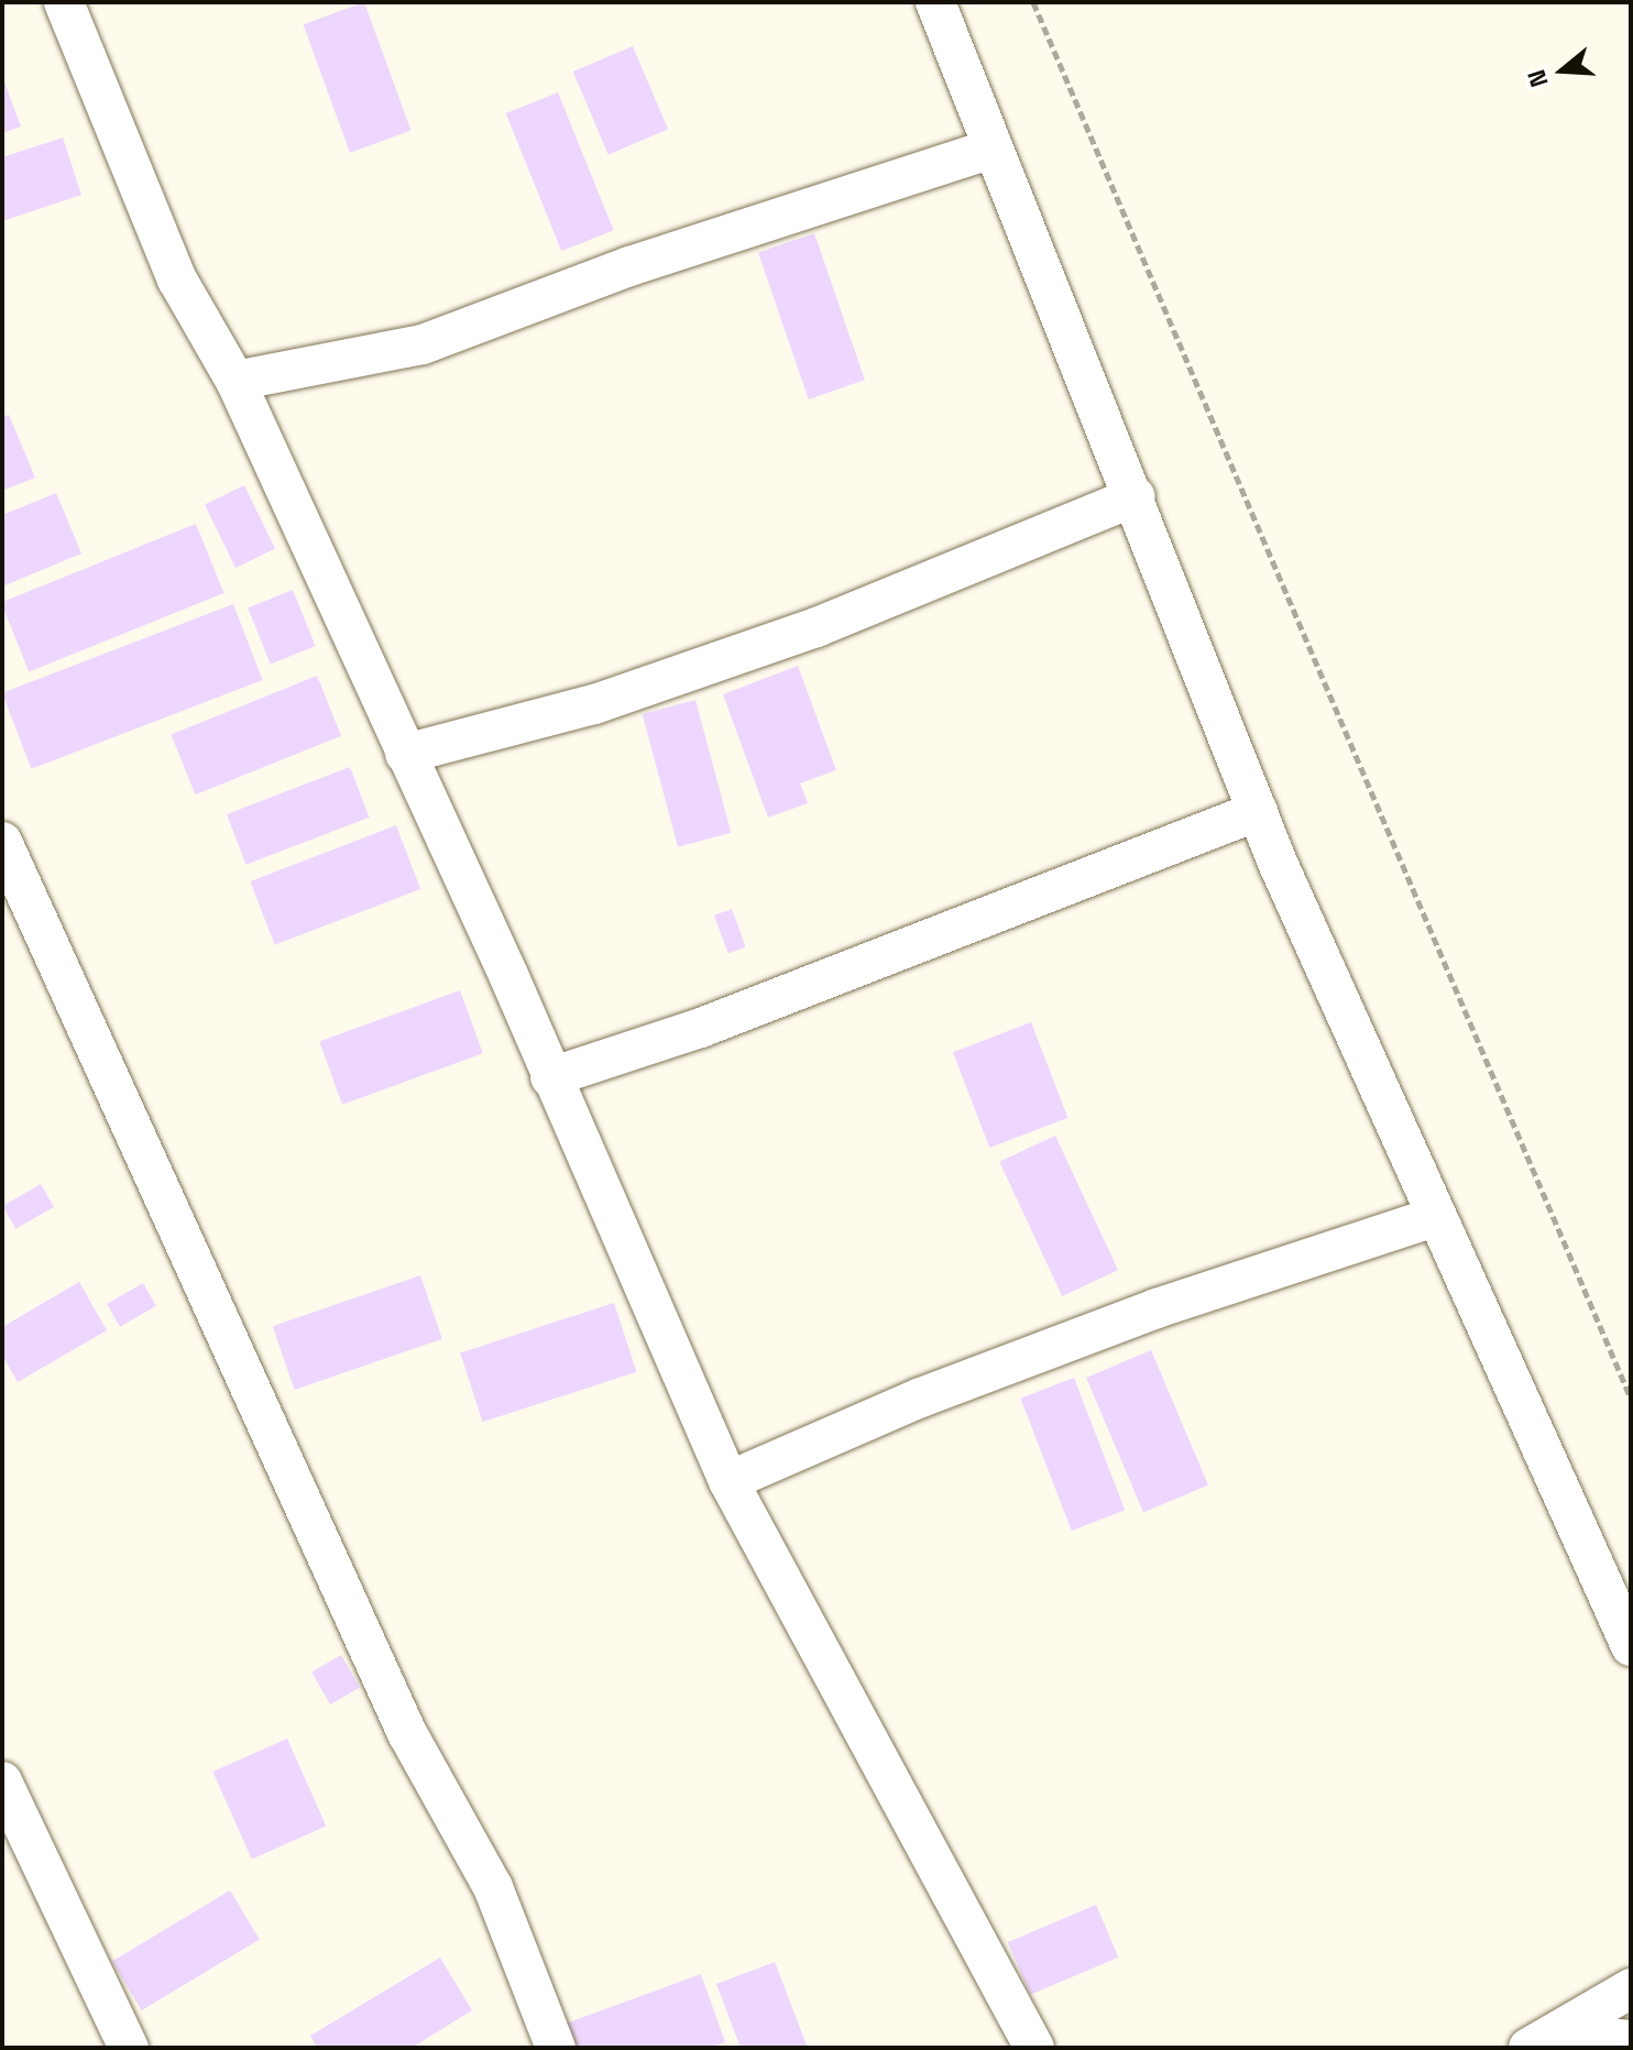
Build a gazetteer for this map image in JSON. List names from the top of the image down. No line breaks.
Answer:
{"north":"left"}
